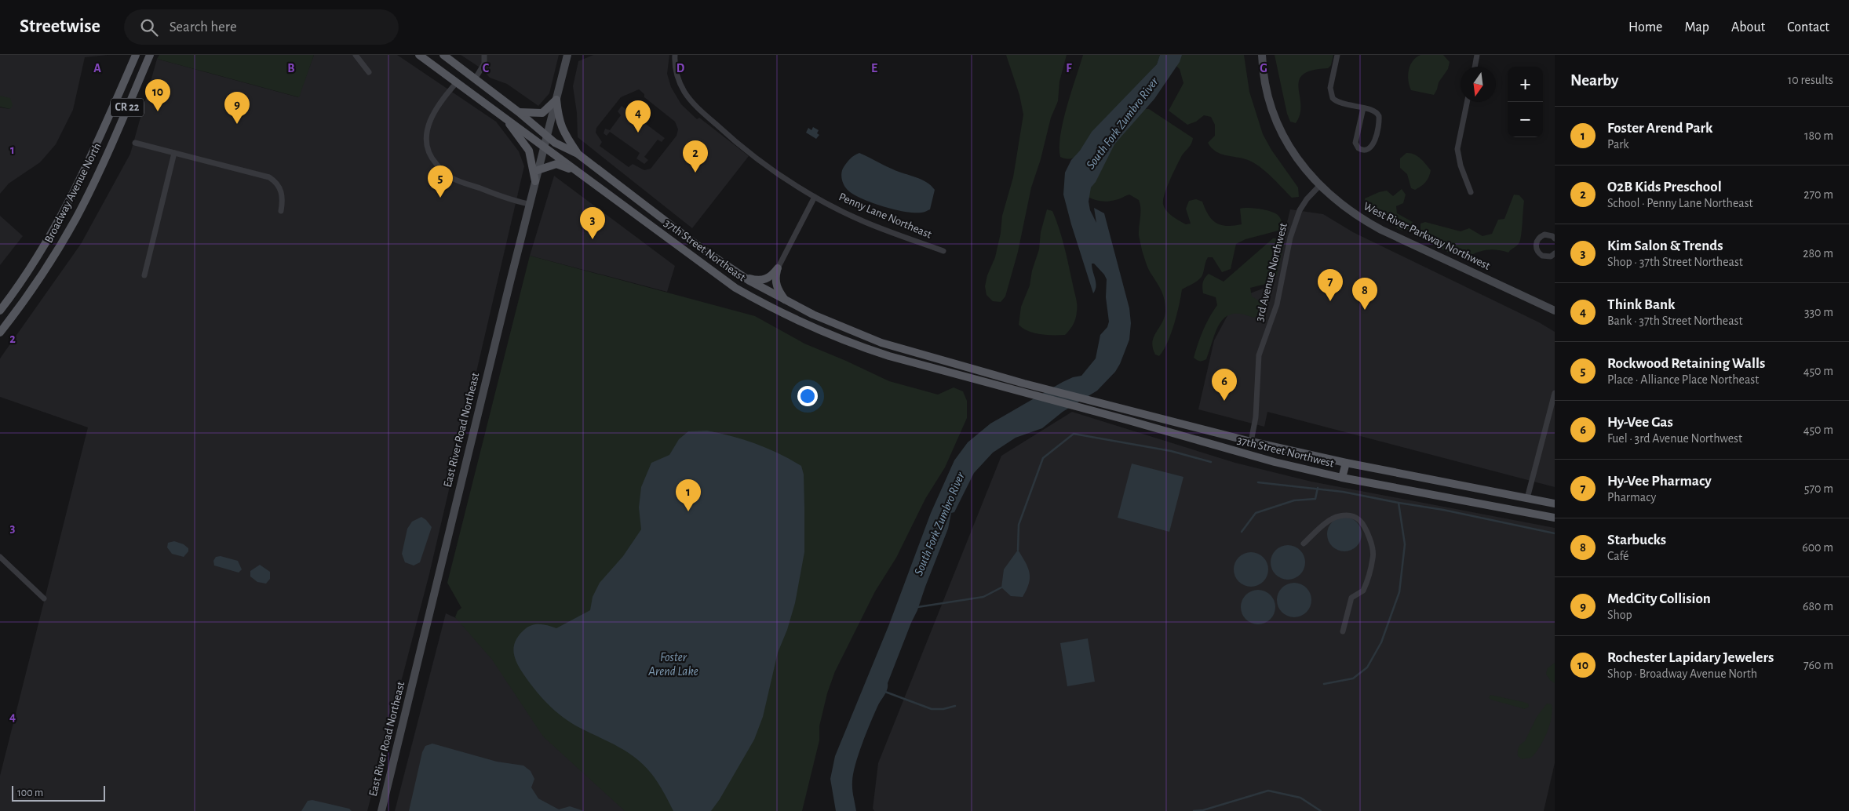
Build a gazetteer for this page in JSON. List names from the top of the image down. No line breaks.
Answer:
{"streets":{"main road":["CR 22","Broadway Avenue North","37th Street Northeast","37th Street Northwest"],"street":["Penny Lane Northeast","West River Parkway Northwest","3rd Avenue Northwest","East River Road Northeast"]},"crossings":[["West River Parkway Northwest","3rd Avenue Northwest"],["37th Street Northeast","East River Road Northeast"],["37th Street Northeast","37th Street Northwest"],["3rd Avenue Northwest","37th Street Northwest"]],"water":["South Fork Zumbro River","Foster Arend Lake"],"scale_bar":"100 m","north":"bottom","page":{"header":"Streetwise","search":"Search here","nav":["Home","Map","About","Contact"],"heading":["Nearby","10 results"],"map_buttons":["+","−"],"pins":["10","9","4","2","5","3","7","8","6","1"],"list":[{"mark":"1","name":"Foster Arend Park","note":"Park","value":"180 m"},{"mark":"2","name":"O2B Kids Preschool","note":"School · Penny Lane Northeast","value":"270 m"},{"mark":"3","name":"Kim Salon & Trends","note":"Shop · 37th Street Northeast","value":"280 m"},{"mark":"4","name":"Think Bank","note":"Bank · 37th Street Northeast","value":"330 m"},{"mark":"5","name":"Rockwood Retaining Walls","note":"Place · Alliance Place Northeast","value":"450 m"},{"mark":"6","name":"Hy-Vee Gas","note":"Fuel · 3rd Avenue Northwest","value":"450 m"},{"mark":"7","name":"Hy-Vee Pharmacy","note":"Pharmacy","value":"570 m"},{"mark":"8","name":"Starbucks","note":"Café","value":"600 m"},{"mark":"9","name":"MedCity Collision","note":"Shop","value":"680 m"},{"mark":"10","name":"Rochester Lapidary Jewelers","note":"Shop · Broadway Avenue North","value":"760 m"}],"scale":"100 m"},"grid":{"columns":["A","B","C","D","E","F","G"],"rows":["1","2","3","4"]}}
